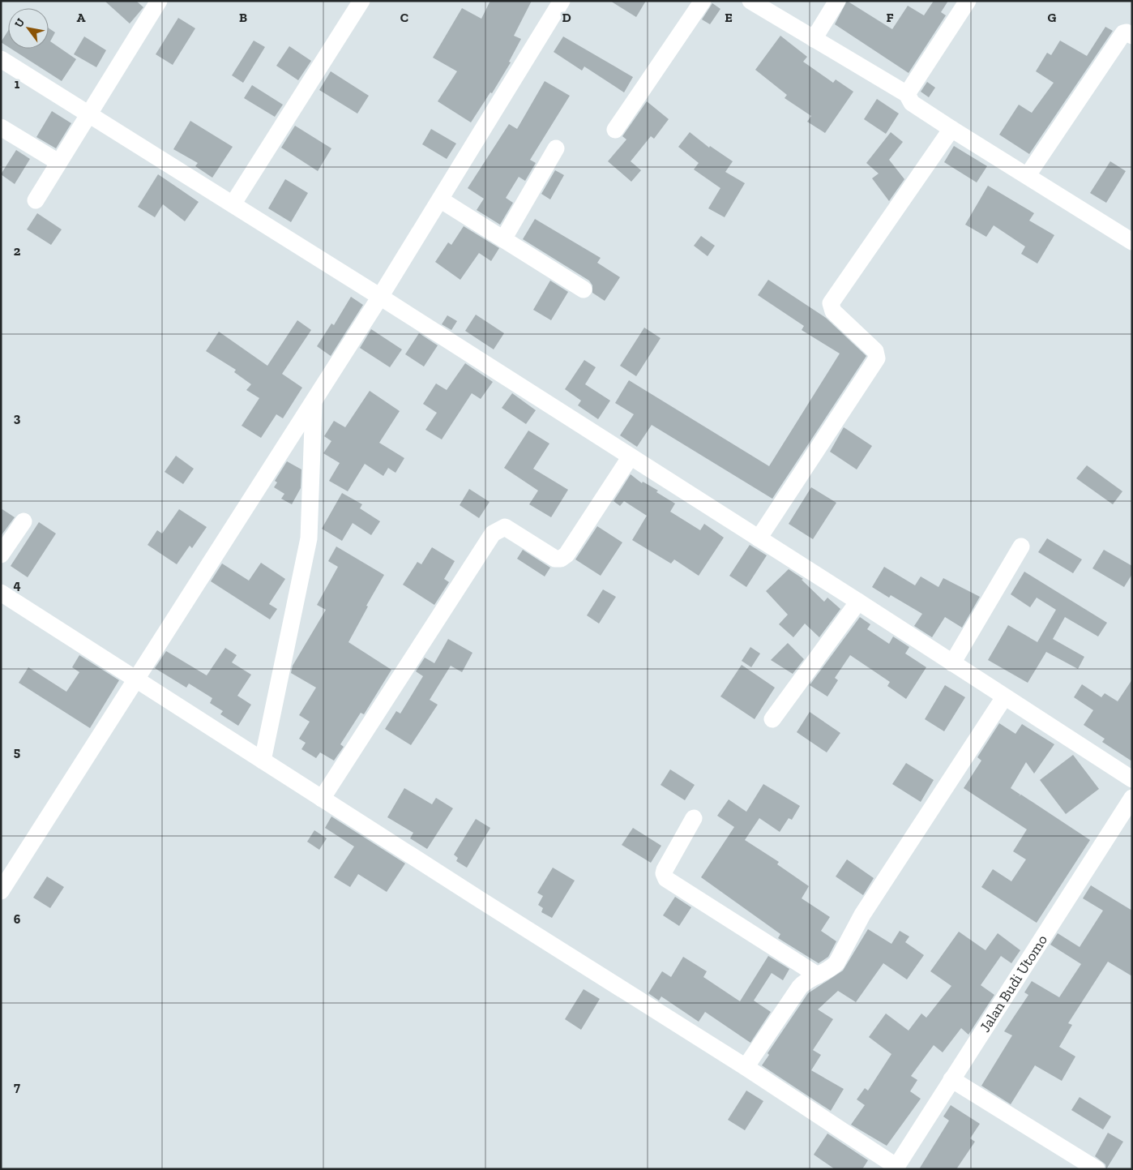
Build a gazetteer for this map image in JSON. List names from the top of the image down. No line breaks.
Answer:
{"streets":{"street":["Jalan Budi Utomo"]},"north":"top left","grid":{"columns":["A","B","C","D","E","F","G"],"rows":["1","2","3","4","5","6","7"]}}
